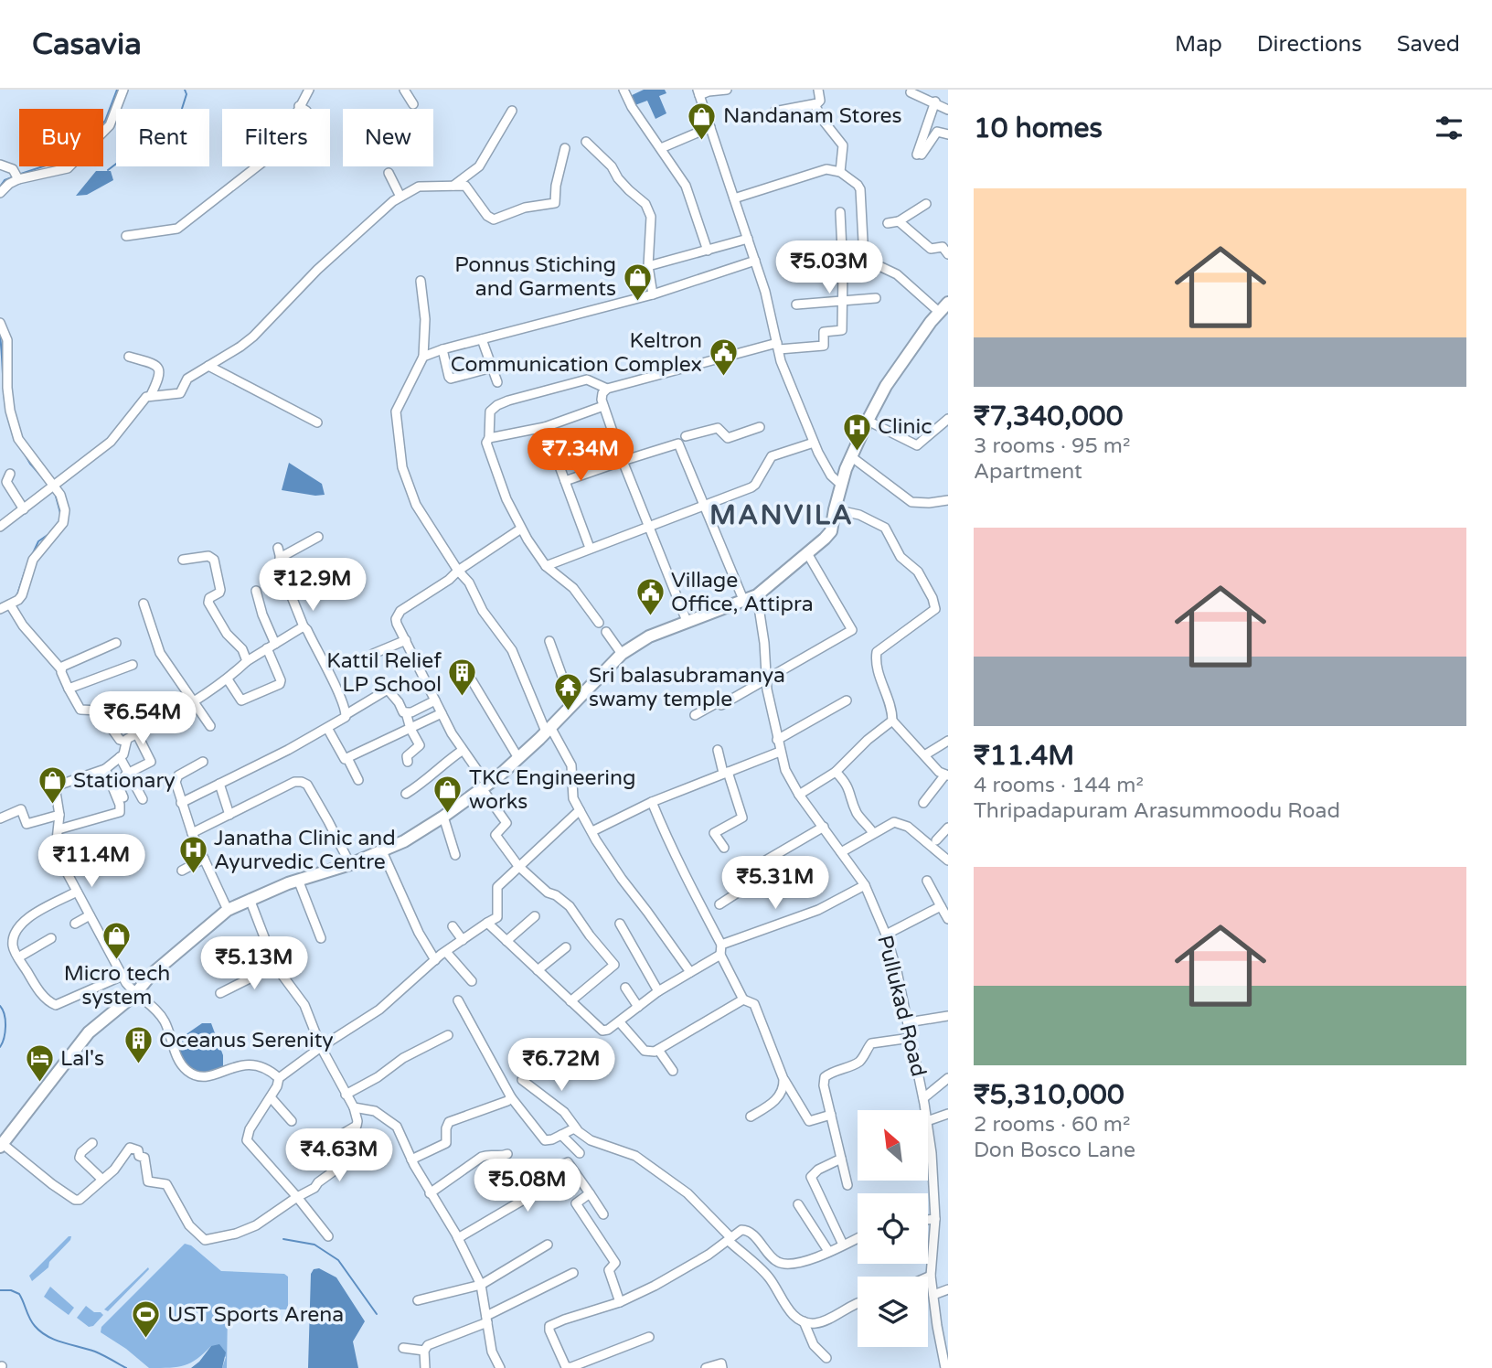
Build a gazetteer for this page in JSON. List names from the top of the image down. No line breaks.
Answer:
{"streets":{"street":["Pullukad Road"]},"districts":["MANVILA"],"places":{"shop":["Nandanam Stores","Ponnus Stiching and Garments","Stationary","TKC Engineering works","Micro tech system"],"public building":["Keltron Communication Complex","Village Office, Attipra"],"hospital":["Clinic","Janatha Clinic and Ayurvedic Centre"],"building":["Kattil Relief LP School","Oceanus Serenity"],"temple":["Sri balasubramanya swamy temple"],"hotel":["Lal's"],"sports":["UST Sports Arena"]},"north":"top left","page":{"header":"Casavia","nav":["Map","Directions","Saved"],"heading":"10 homes","chip":["Buy","Rent","Filters","New"],"list":[{"name":"₹7,340,000","note":"3 rooms · 95 m² · Apartment"},{"name":"₹11.4M","note":"4 rooms · 144 m² · Thripadapuram Arasummoodu Road"},{"name":"₹5,310,000","note":"2 rooms · 60 m² · Don Bosco Lane"}],"price":["₹5.03M","₹7.34M","₹12.9M","₹6.54M","₹11.4M","₹5.31M","₹5.13M","₹6.72M","₹4.63M","₹5.08M"]}}
